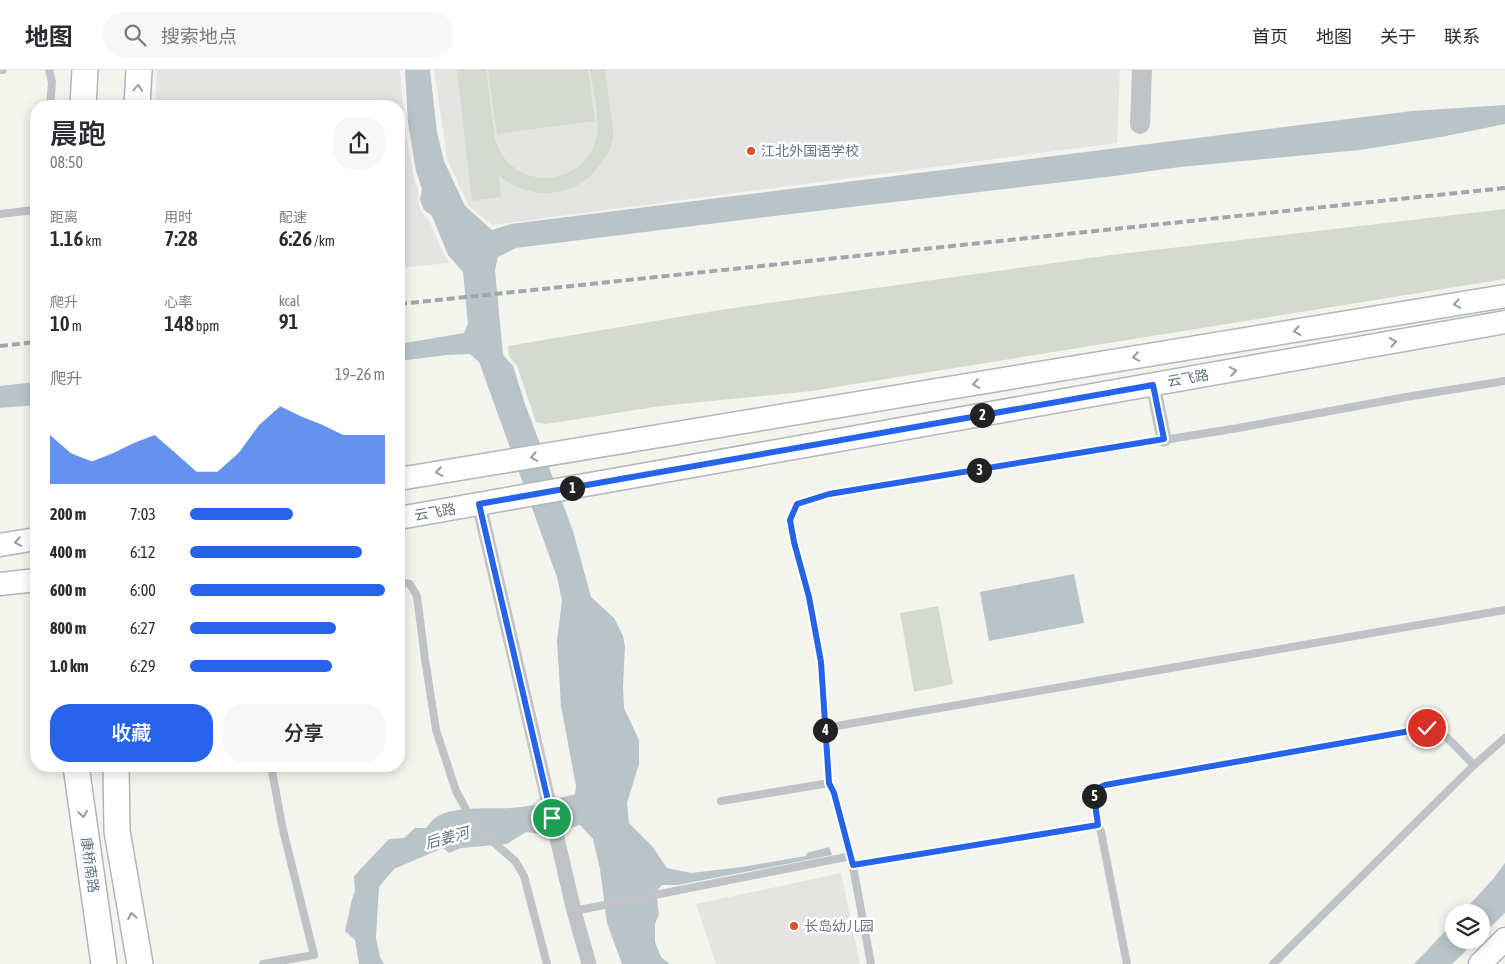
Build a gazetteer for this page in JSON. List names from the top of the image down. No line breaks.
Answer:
{"streets":{"main road":["云飞路","康桥南路"]},"water":["后姜河"],"places":["江北外国语学校","长岛幼儿园"],"page":{"header":"地图","search":"搜索地点","nav":["首页","地图","关于","联系"],"heading":["晨跑","08:50"],"stats":[["距离","1.16 km"],["用时","7:28"],["配速","6:26 /km"],["爬升","10 m"],["心率","148 bpm"],["kcal","91"]],"chart":["爬升","19–26 m"],"pins":["2","3","1","4","5"],"list":[{"name":"200 m","note":"7:03"},{"name":"400 m","note":"6:12"},{"name":"600 m","note":"6:00"},{"name":"800 m","note":"6:27"},{"name":"1.0 km","note":"6:29"}],"buttons":["收藏","分享"]}}
